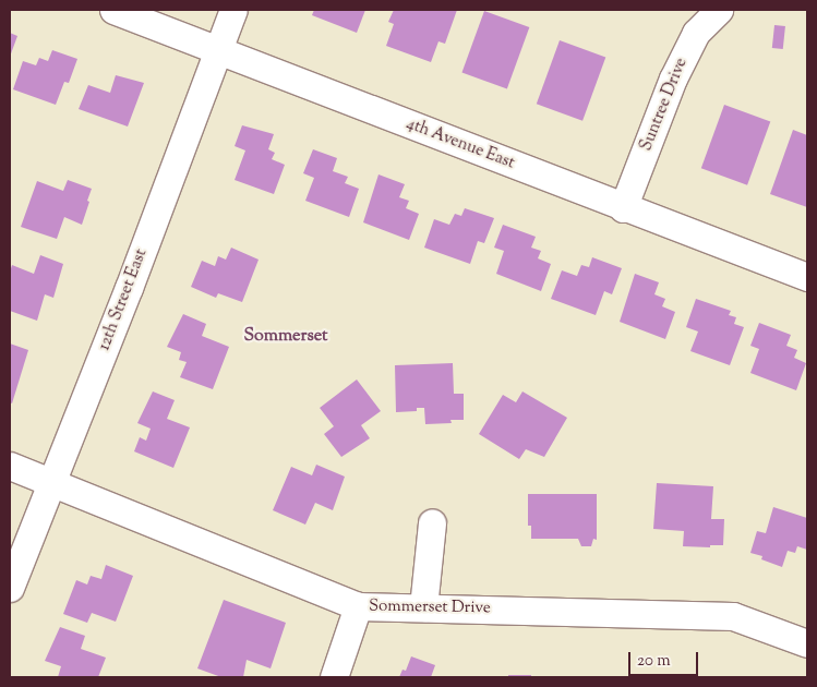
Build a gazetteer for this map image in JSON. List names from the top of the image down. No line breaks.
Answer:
{"streets":{"street":["Suntree Drive","4th Avenue East","12th Street East","Sommerset Drive"]},"crossings":[["Suntree Drive","4th Avenue East"],["4th Avenue East","12th Street East"],["12th Street East","Sommerset Drive"]],"districts":["Sommerset"],"scale_bar":"20 m"}
